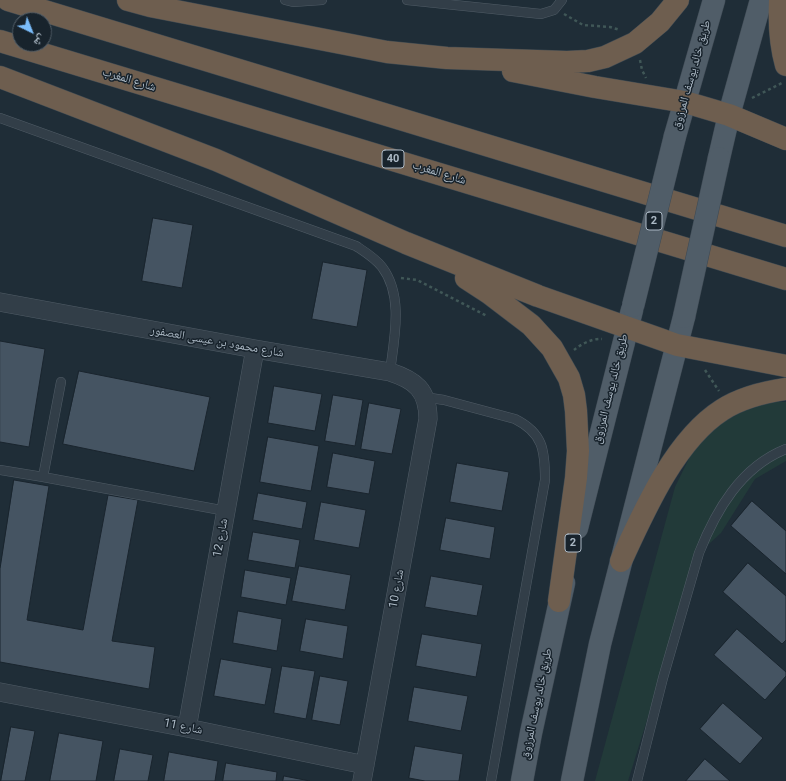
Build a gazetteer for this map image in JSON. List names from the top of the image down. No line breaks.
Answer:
{"streets":{"highway":["شارع المغرب","40"],"main road":["طريق خالد يوسف المرزوق","2"],"street":["شارع محمود بن عيسى العصفور","شارع 12","شارع 10","شارع 11"]},"crossings":[["شارع محمود بن عيسى العصفور","شارع 12"],["شارع محمود بن عيسى العصفور","شارع 10"],["شارع 12","شارع 11"],["شارع 10","شارع 11"]],"north":"bottom right"}
